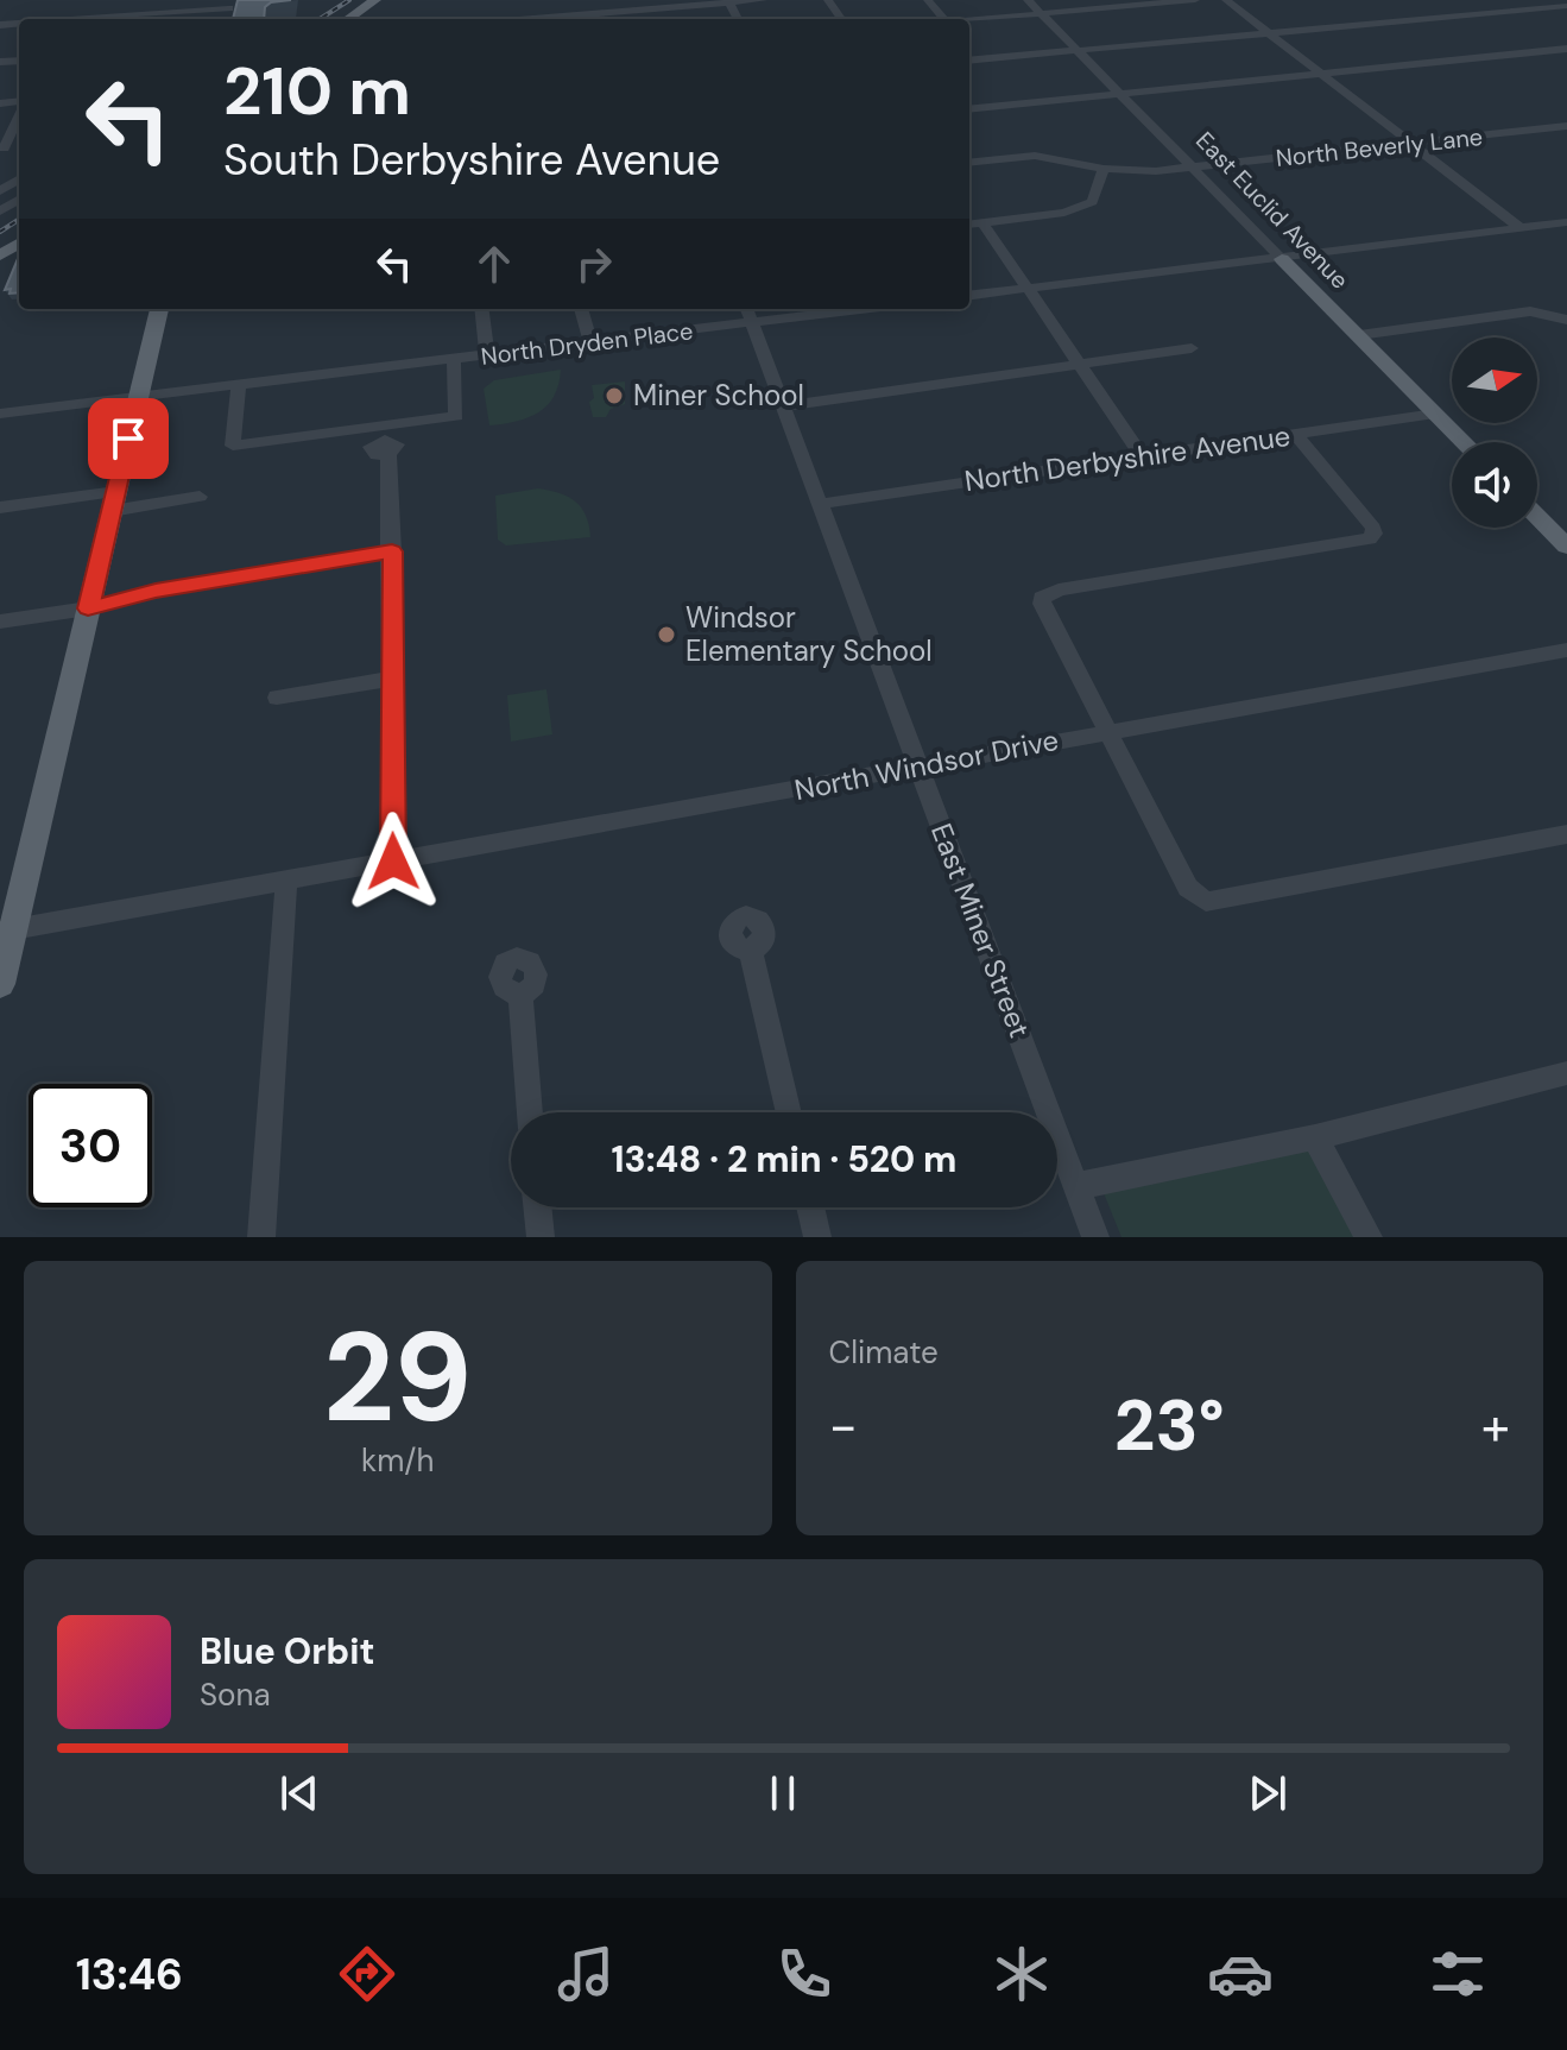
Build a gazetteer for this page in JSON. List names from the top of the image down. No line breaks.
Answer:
{"streets":{"main road":["East Euclid Avenue"],"street":["North Beverly Lane","North Dryden Place","North Derbyshire Avenue","North Windsor Drive","East Miner Street"]},"crossings":[["North Beverly Lane","East Euclid Avenue"],["East Euclid Avenue","North Derbyshire Avenue"],["North Dryden Place","East Miner Street"],["North Derbyshire Avenue","East Miner Street"],["North Windsor Drive","East Miner Street"]],"places":["Miner School","Windsor Elementary School"],"north":"right","page":{"turn":["210 m","South Derbyshire Avenue"],"limit":"30","trip":"13:48 · 2 min · 520 m","tile":[["29","km/h"],"Climate"],"heat":["−","23°","+"],"song":["Blue Orbit","Sona"],"tabs":"13:46"}}
